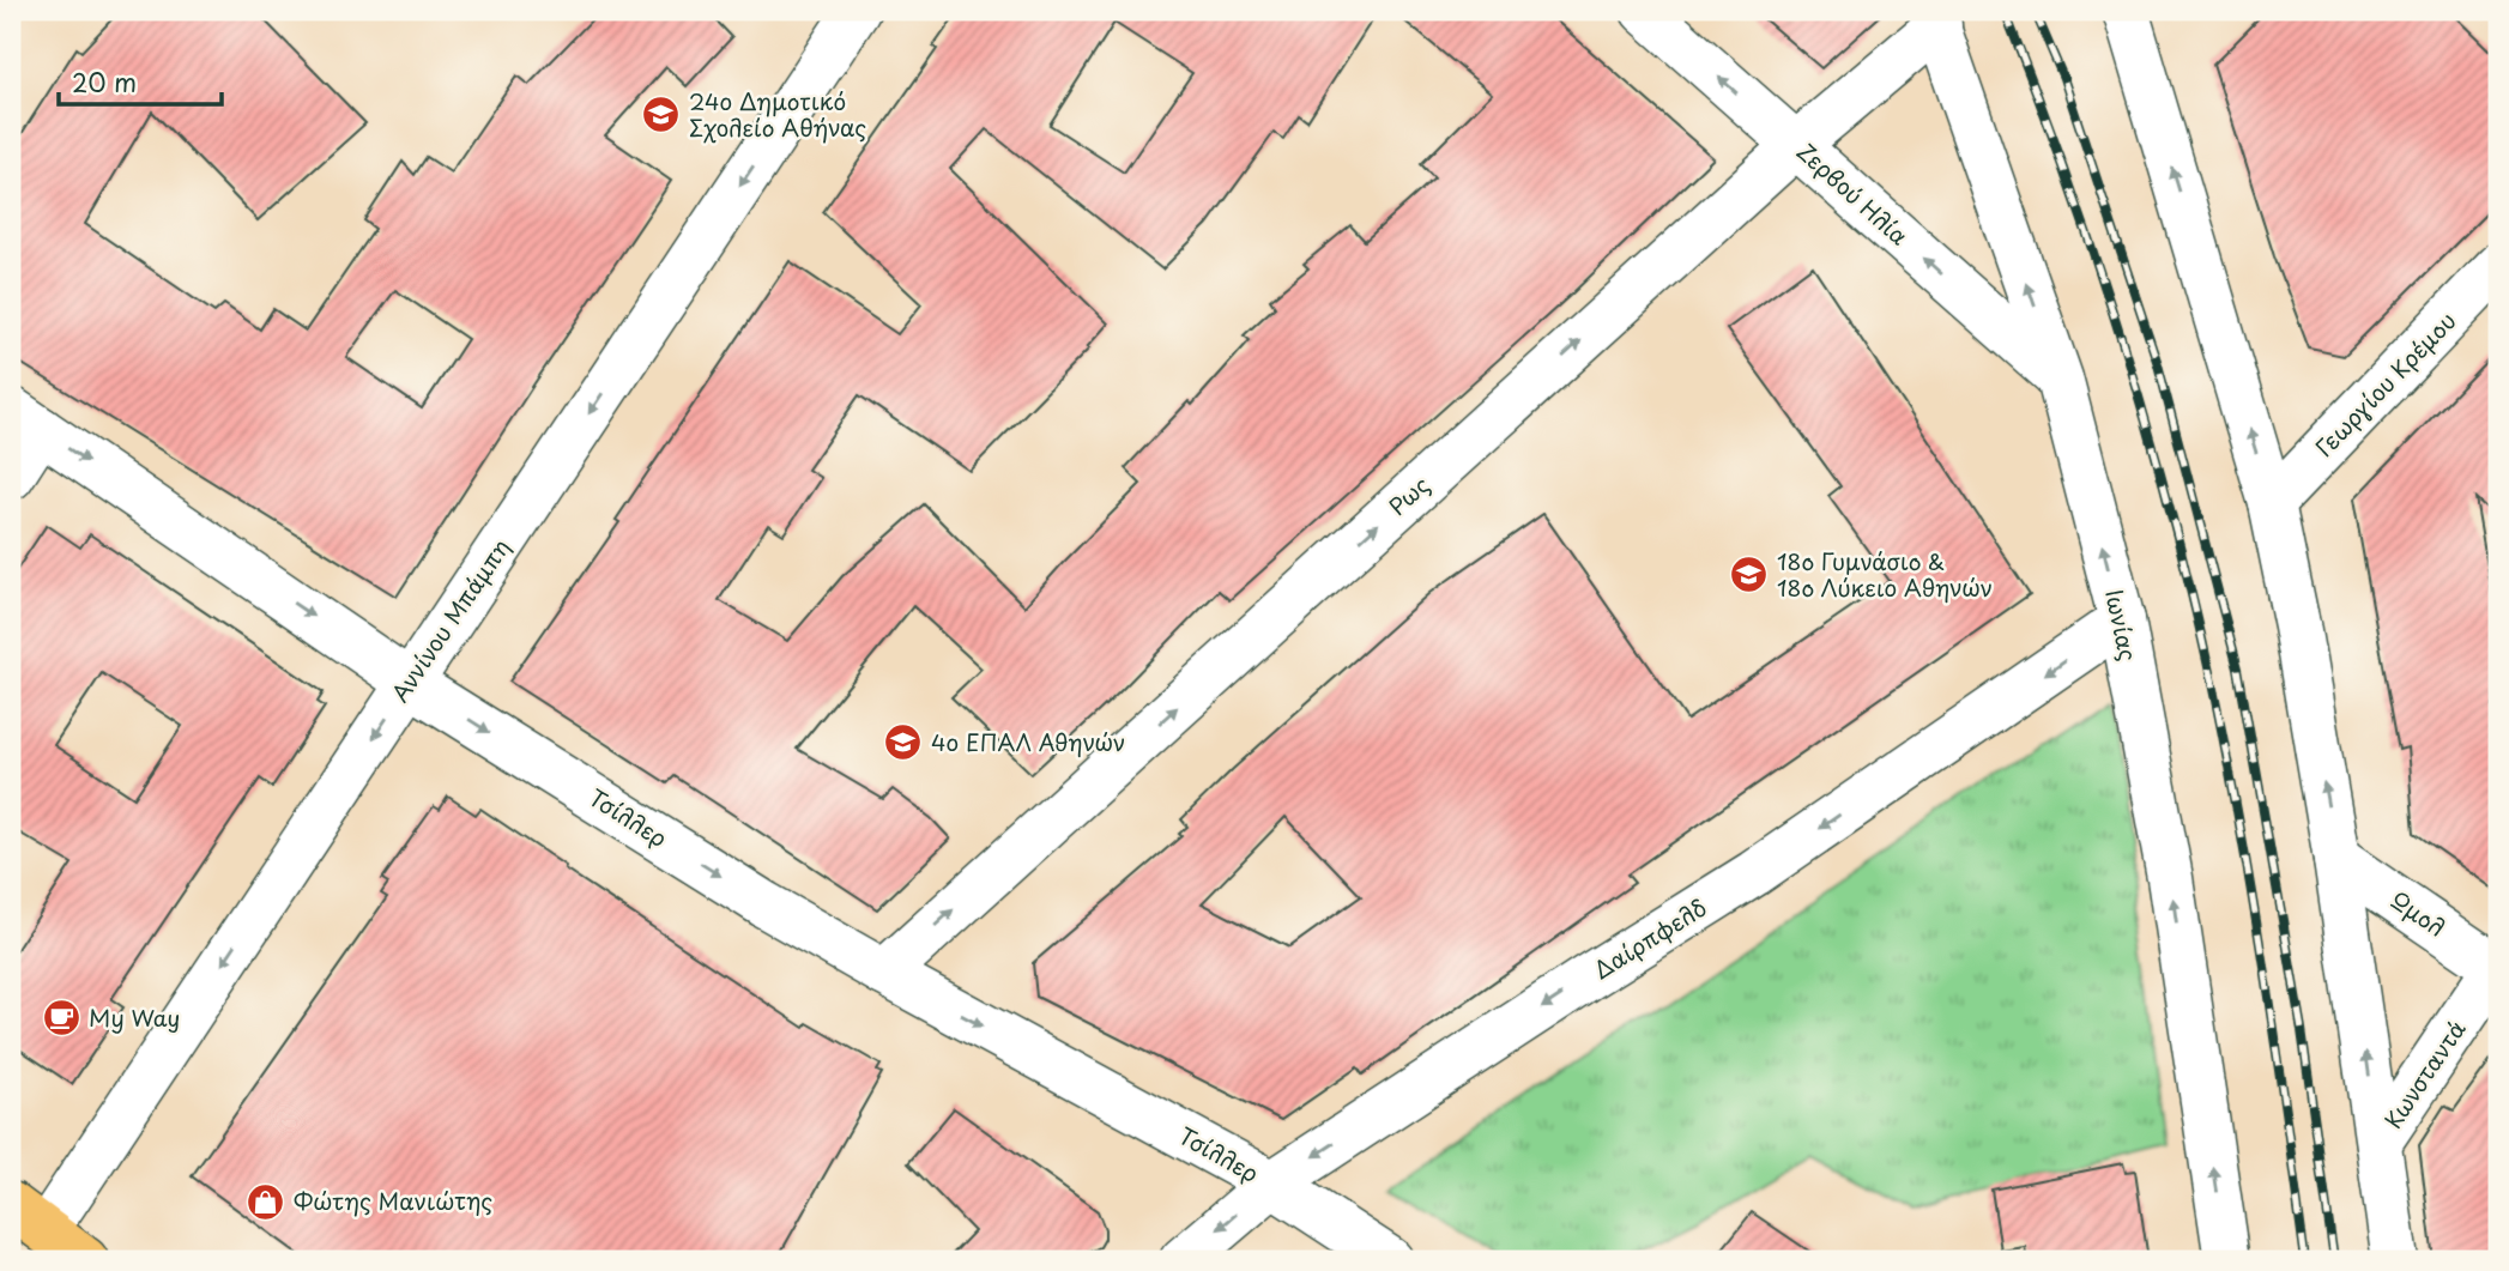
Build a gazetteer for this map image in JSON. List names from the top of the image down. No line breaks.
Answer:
{"streets":{"street":["Ζερβού Ηλία","Γεωργίου Κρέμου","Ρως","Αννίνου Μπάμπη","Ιωνίας","Τσίλλερ","Ωμολ","Δαίρπφελδ","Κωνσταντά"]},"crossings":[["Ζερβού Ηλία","Ρως"],["Ζερβού Ηλία","Ιωνίας"],["Ρως","Ιωνίας"],["Ρως","Τσίλλερ"],["Αννίνου Μπάμπη","Τσίλλερ"],["Ιωνίας","Δαίρπφελδ"],["Τσίλλερ","Δαίρπφελδ"],["Ωμολ","Κωνσταντά"]],"one_way":["Ζερβού Ηλία","Ρως","Αννίνου Μπάμπη","Τσίλλερ","Δαίρπφελδ"],"places":{"school or university":["24ο Δημοτικό Σχολείο Αθήνας","18ο Γυμνάσιο & 18ο Λύκειο Αθηνών","4ο ΕΠΑΛ Αθηνών"],"cafe":["My Way"],"shop":["Φώτης Μανιώτης"]},"scale_bar":"20 m"}
